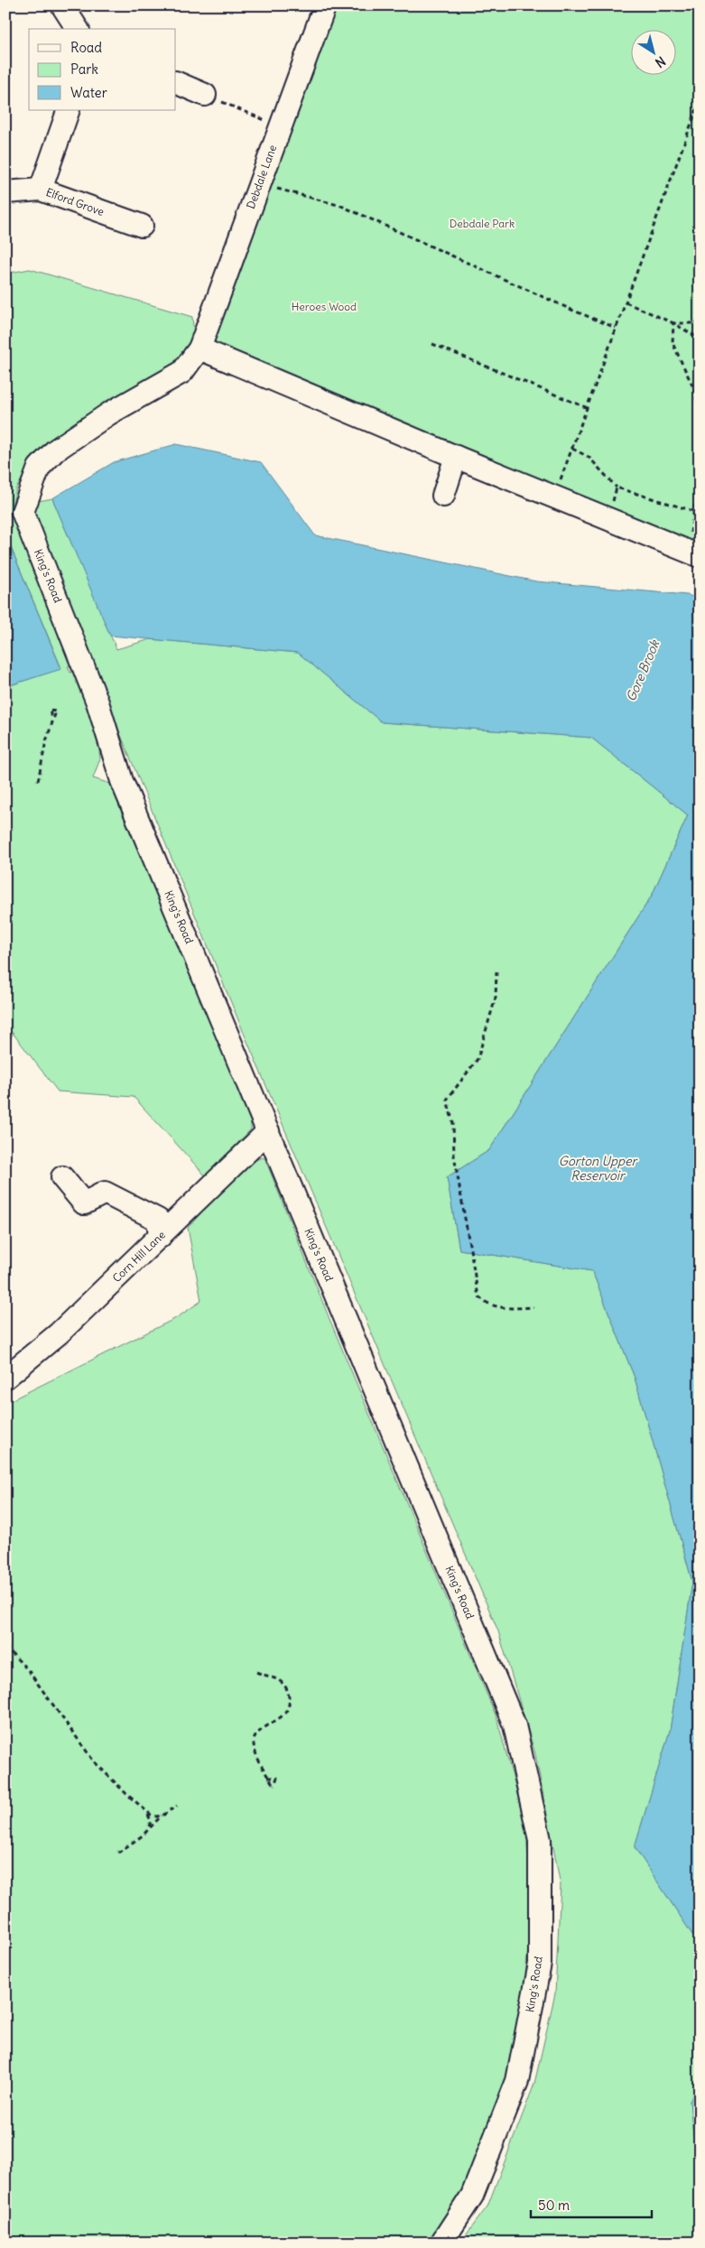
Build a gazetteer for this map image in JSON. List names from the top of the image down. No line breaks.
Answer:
{"streets":{"street":["Debdale Lane","Elford Grove","King's Road","Corn Hill Lane"]},"crossings":[["Debdale Lane","King's Road"],["King's Road","Corn Hill Lane"]],"water":["Gore Brook","Gorton Upper Reservoir"],"parks":["Debdale Park","Heroes Wood"],"legend":["Road","Park","Water"],"scale_bar":"50 m","north":"bottom right"}
